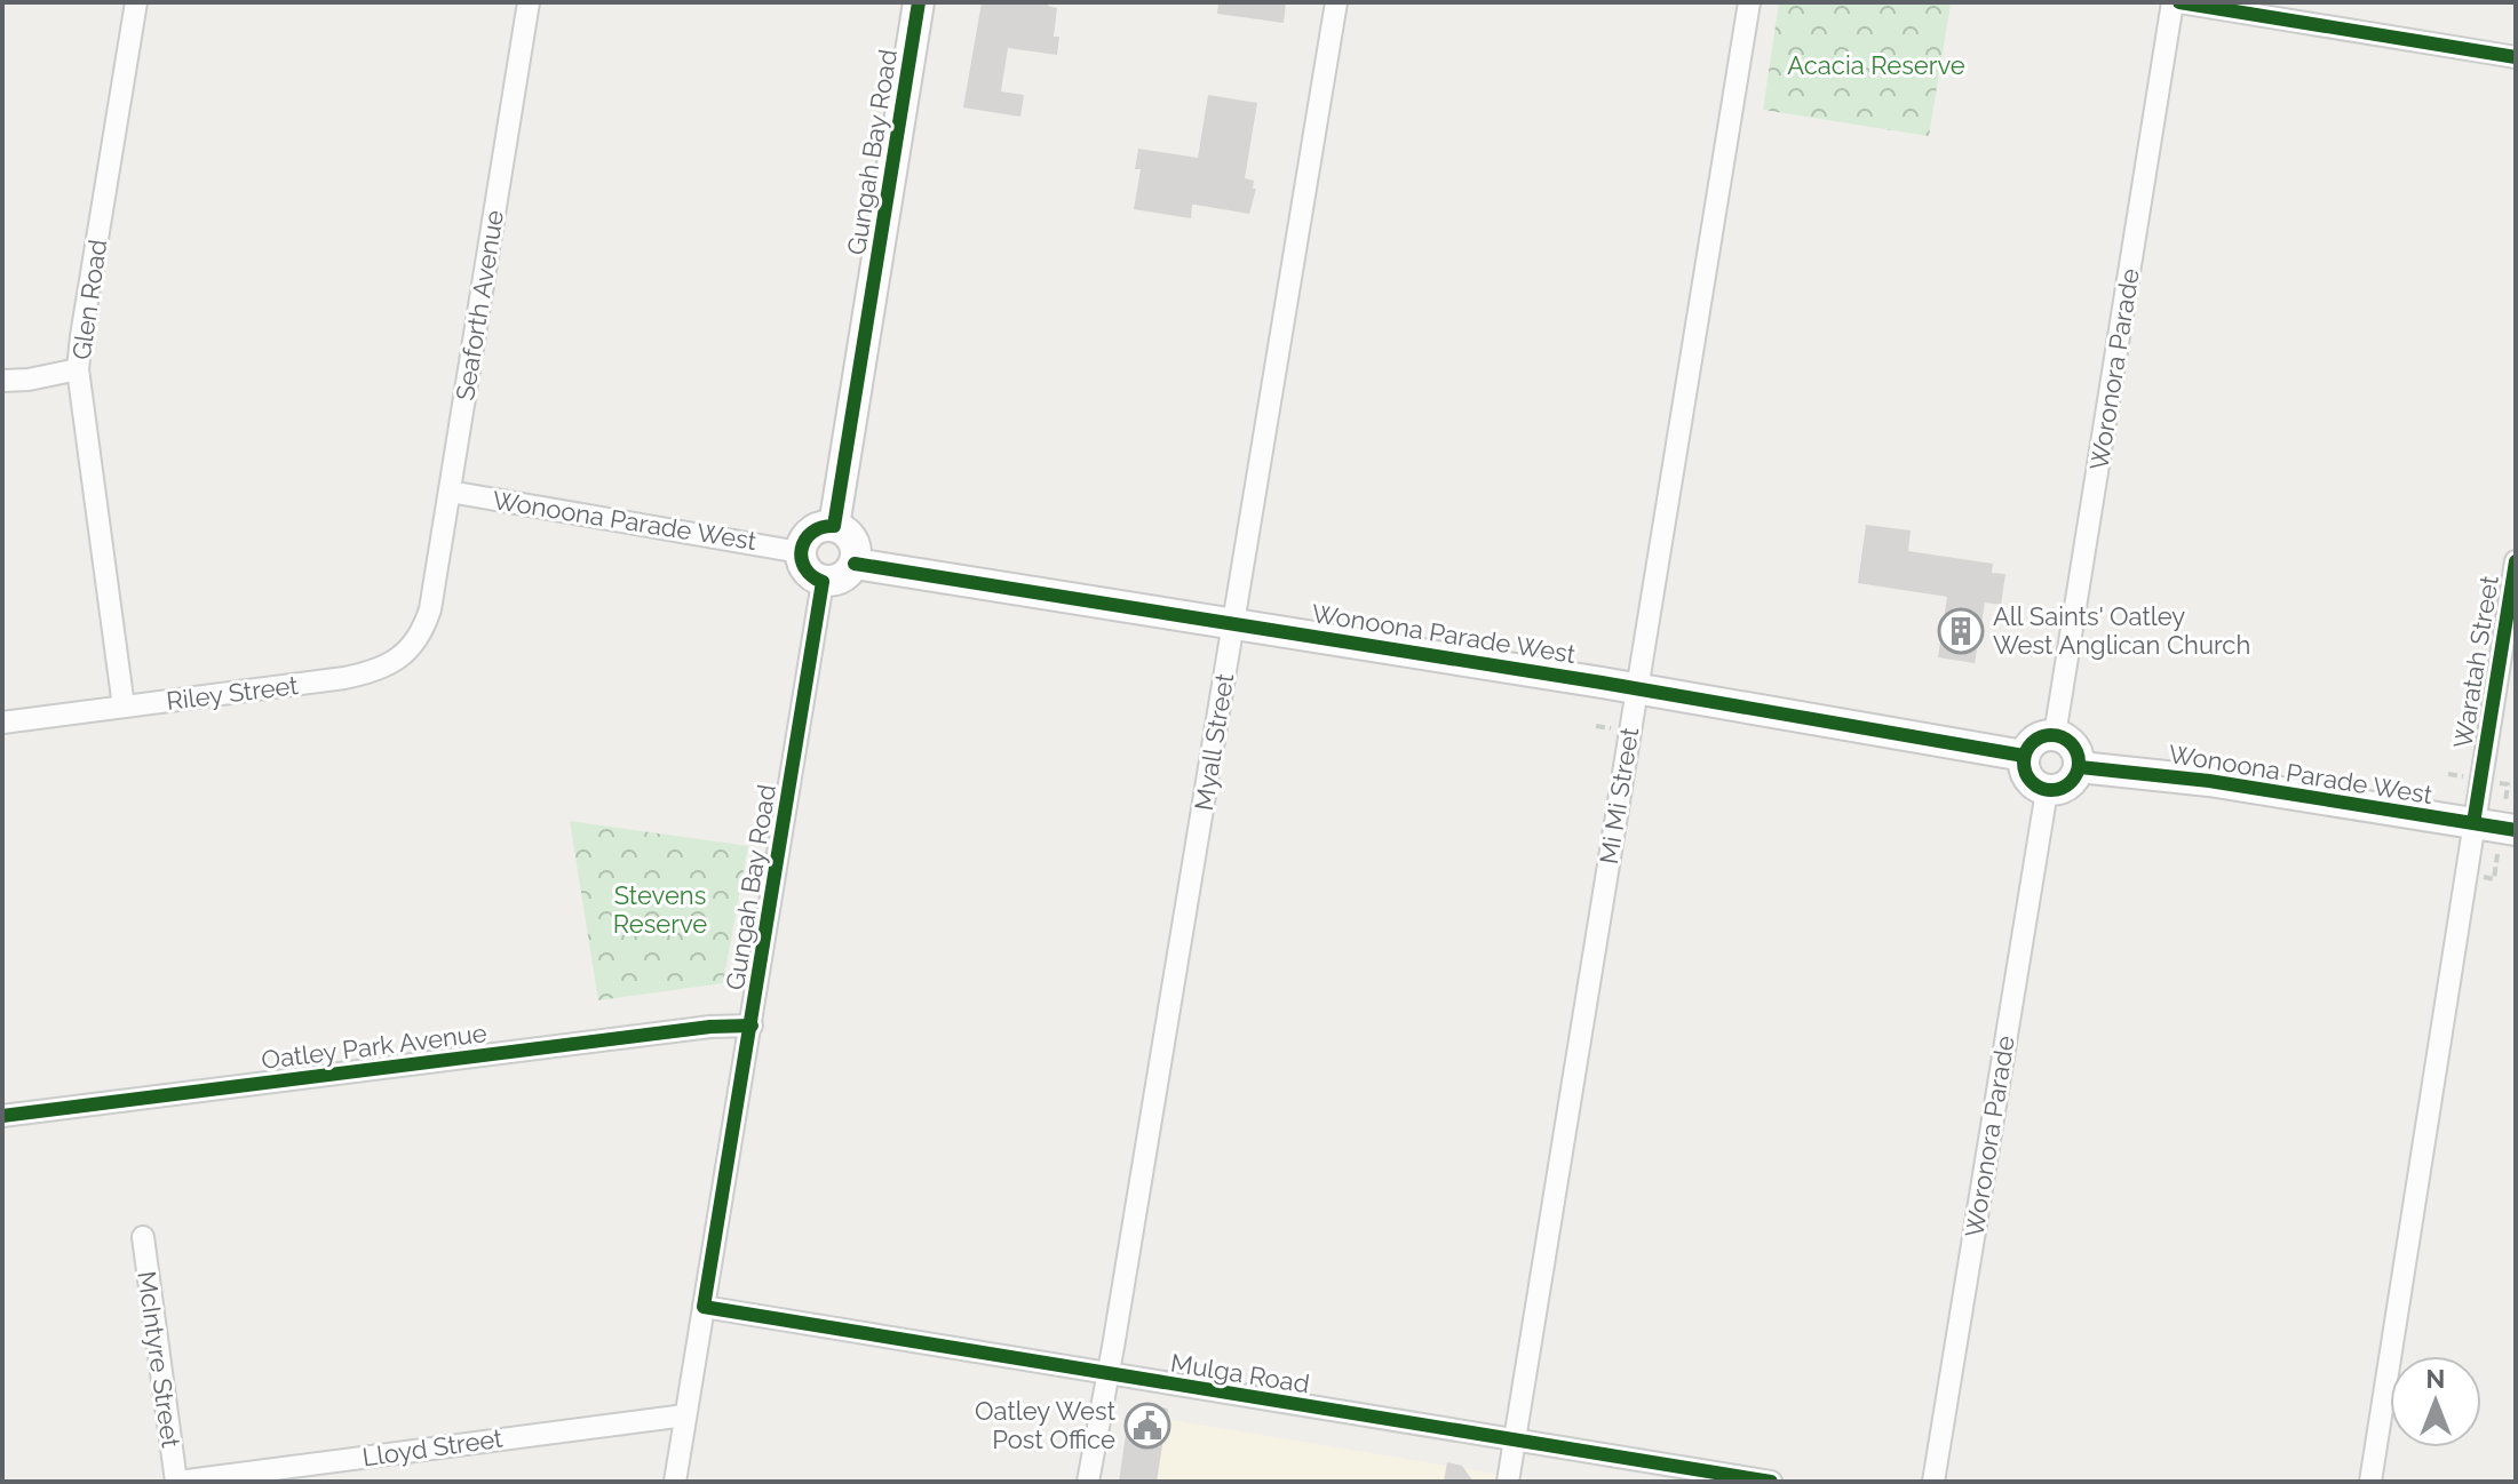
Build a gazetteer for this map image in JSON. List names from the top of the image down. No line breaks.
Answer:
{"streets":{"street":["Gungah Bay Road","Glen Road","Seaforth Avenue","Woronora Parade","Wonoona Parade West","Waratah Street","Riley Street","Myall Street","Mi Mi Street","Oatley Park Avenue","McIntyre Street","Mulga Road","Lloyd Street"]},"crossings":[["Gungah Bay Road","Wonoona Parade West"],["Gungah Bay Road","Oatley Park Avenue"],["Gungah Bay Road","Mulga Road"],["Gungah Bay Road","Lloyd Street"],["Glen Road","Riley Street"],["Seaforth Avenue","Wonoona Parade West"],["Seaforth Avenue","Riley Street"],["Woronora Parade","Wonoona Parade West"],["Wonoona Parade West","Waratah Street"],["Wonoona Parade West","Myall Street"],["Wonoona Parade West","Mi Mi Street"],["Myall Street","Mulga Road"],["Mi Mi Street","Mulga Road"],["McIntyre Street","Lloyd Street"]],"parks":["Acacia Reserve","Stevens Reserve"],"places":{"building":["All Saints' Oatley West Anglican Church"],"public building":["Oatley West Post Office"]},"north":"top"}
